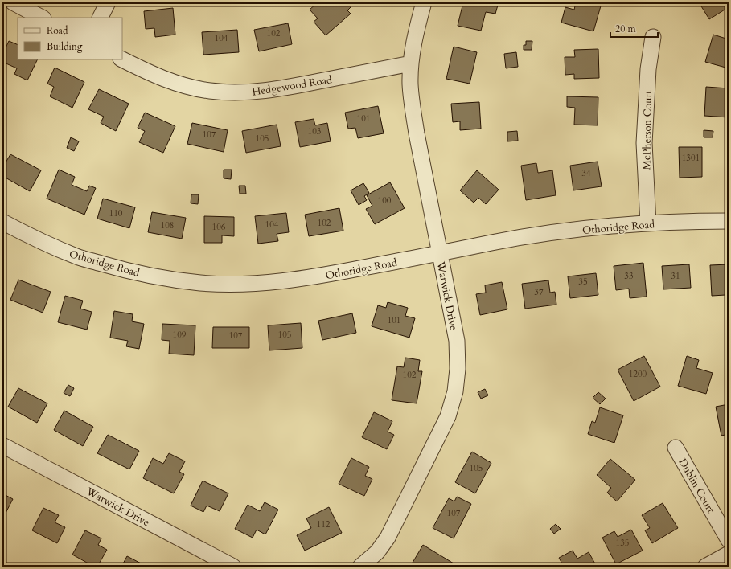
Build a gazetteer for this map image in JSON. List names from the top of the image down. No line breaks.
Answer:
{"streets":{"street":["Hedgewood Road","McPherson Court","Othoridge Road","Warwick Drive","Dublin Court"]},"crossings":[["Hedgewood Road","Warwick Drive"],["McPherson Court","Othoridge Road"],["Othoridge Road","Warwick Drive"]],"house_numbers":["102","104","101","103","107","105","1301","34","100","110","102","104","108","106","33","31","35","37","101","109","105","107","1200","102","105","107","112","135"],"legend":["Road","Building"],"scale_bar":"20 m"}
